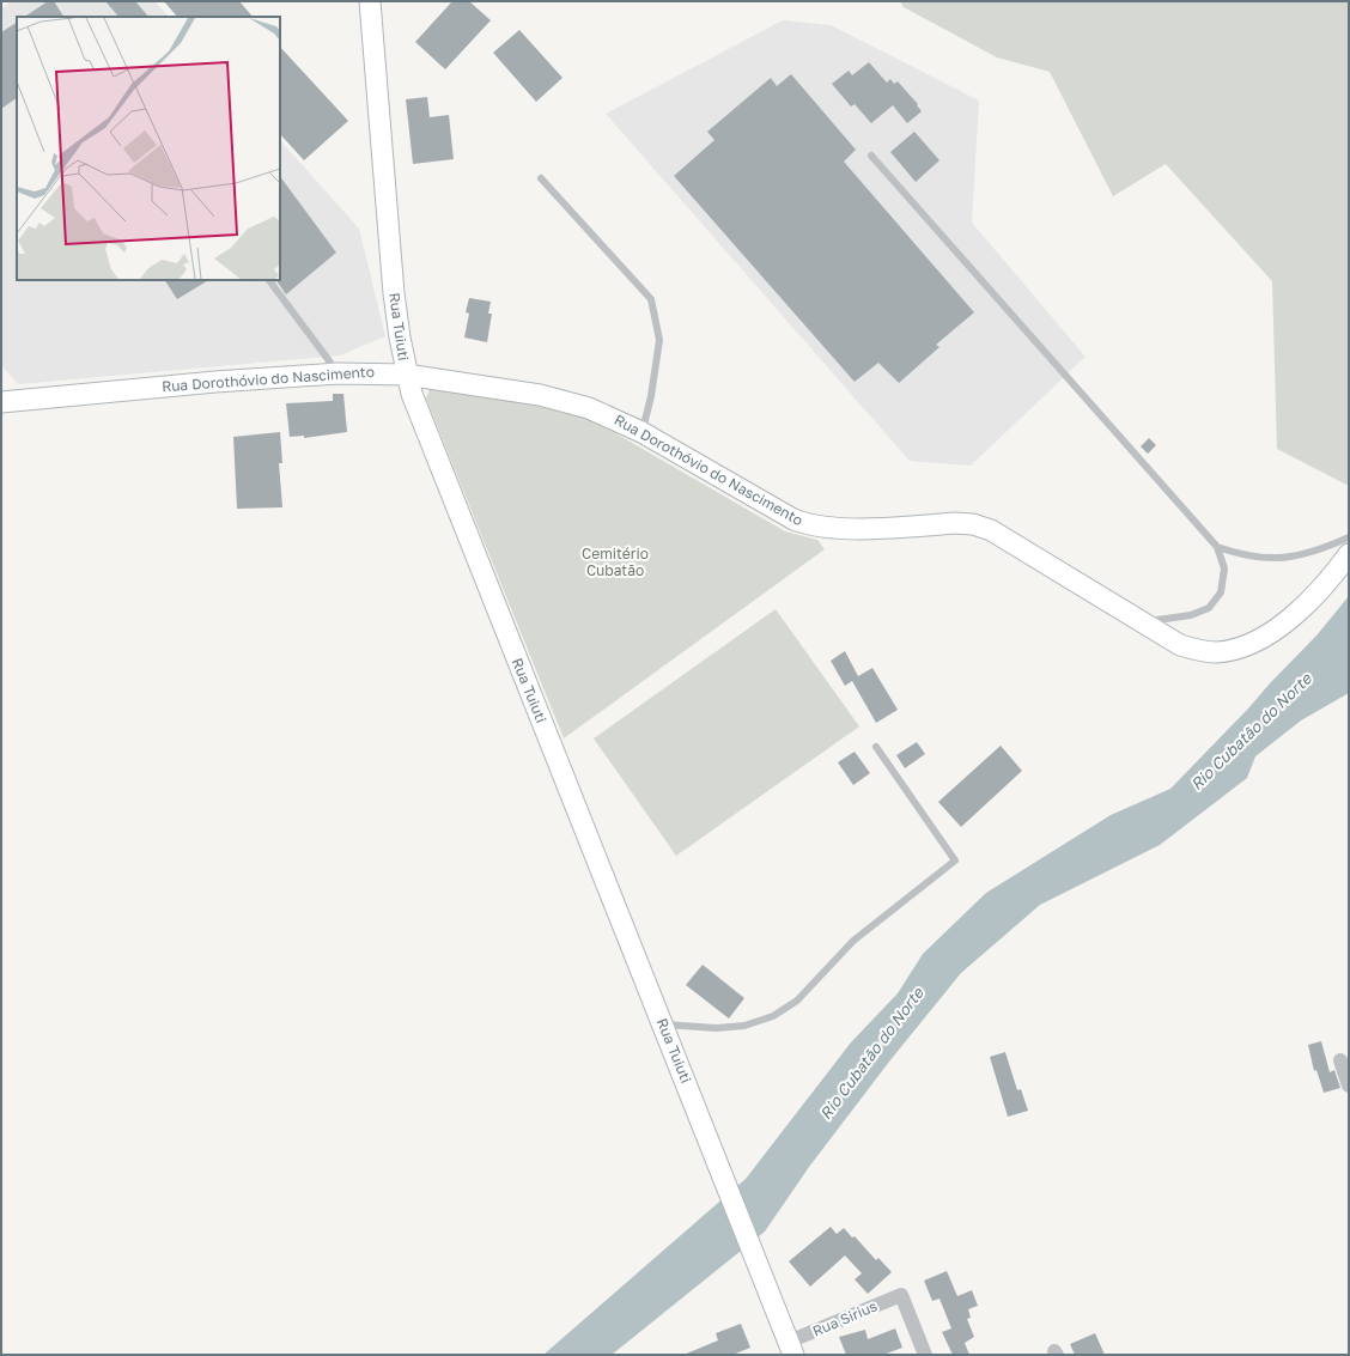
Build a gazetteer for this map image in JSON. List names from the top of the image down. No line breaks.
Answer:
{"streets":{"street":["Rua Tuiuti","Rua Dorothóvio do Nascimento","Rua Sirius"]},"crossings":[["Rua Tuiuti","Rua Dorothóvio do Nascimento"],["Rua Tuiuti","Rua Sirius"]],"water":["Rio Cubatão do Norte"],"parks":["Cemitério Cubatão"]}
